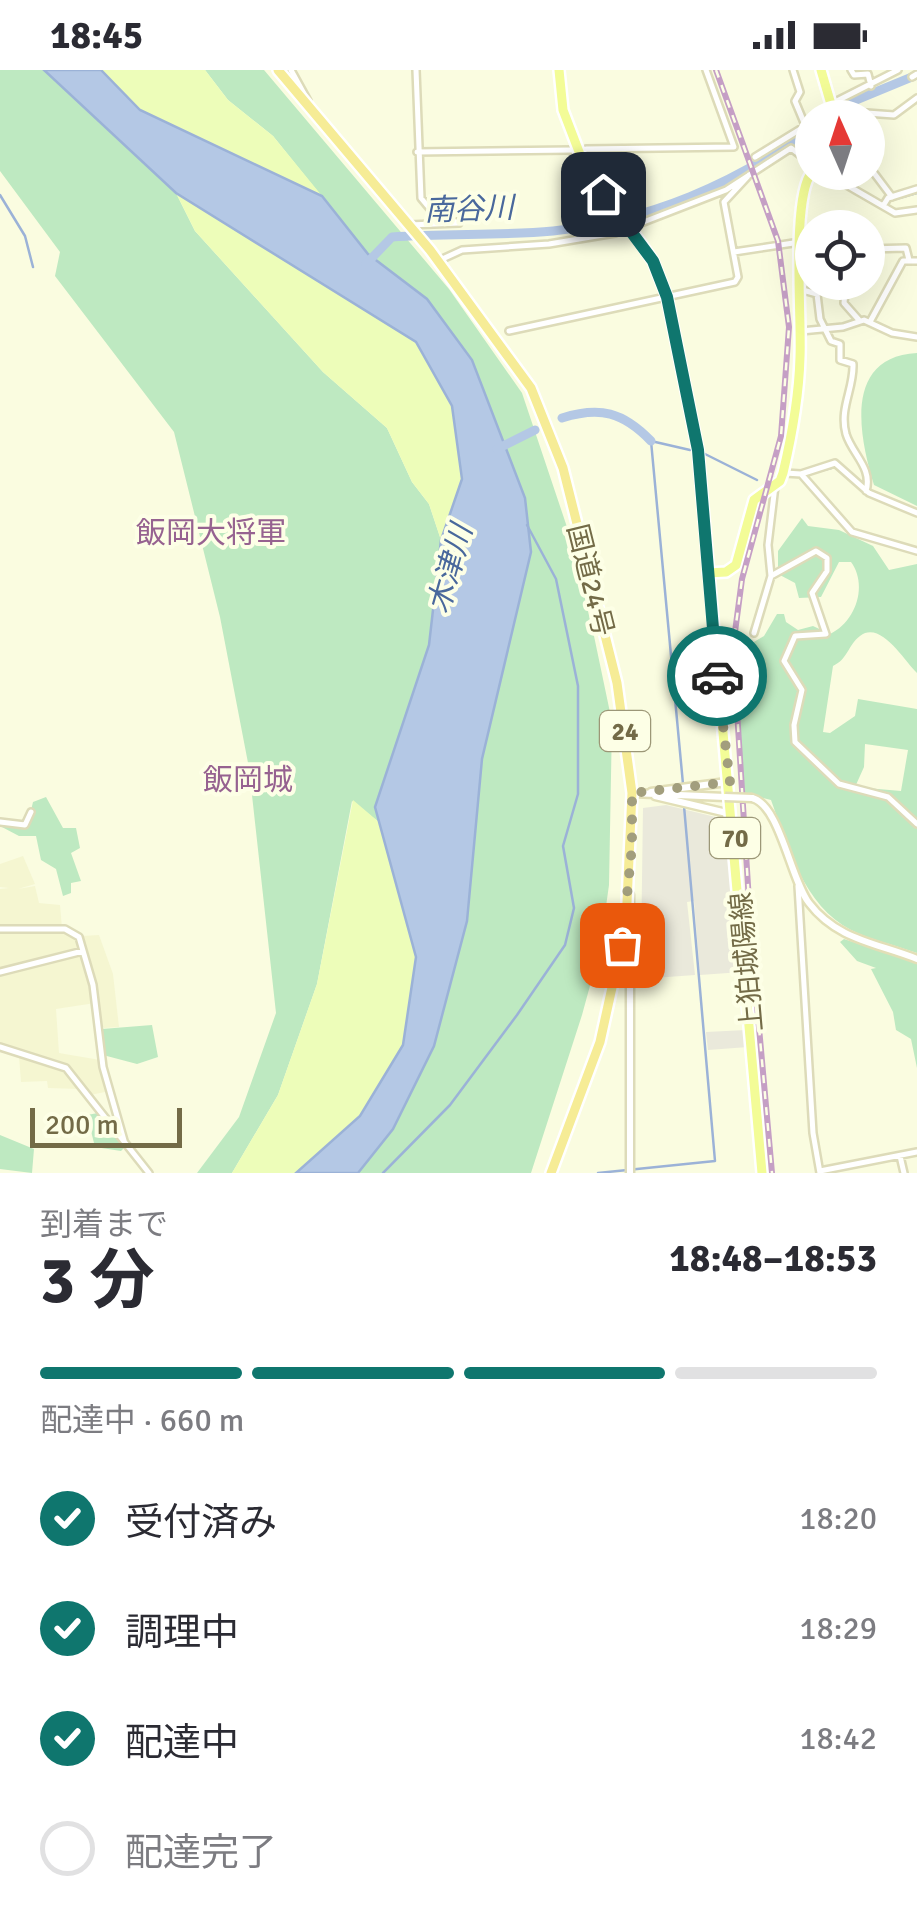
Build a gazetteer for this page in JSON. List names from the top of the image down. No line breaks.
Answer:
{"streets":{"highway":["国道24号","24"],"main road":["70","上狛城陽線"]},"districts":["飯岡大将軍","飯岡城"],"water":["南谷川","木津川"],"scale_bar":"200 m","north":"top","page":{"status":"18:45","scale":"200 m","heading":["3 分","到着まで","18:48–18:53"],"bar":"配達中 · 660 m","list":[["受付済み","18:20"],["調理中","18:29"],["配達中","18:42"],"配達完了"]}}
